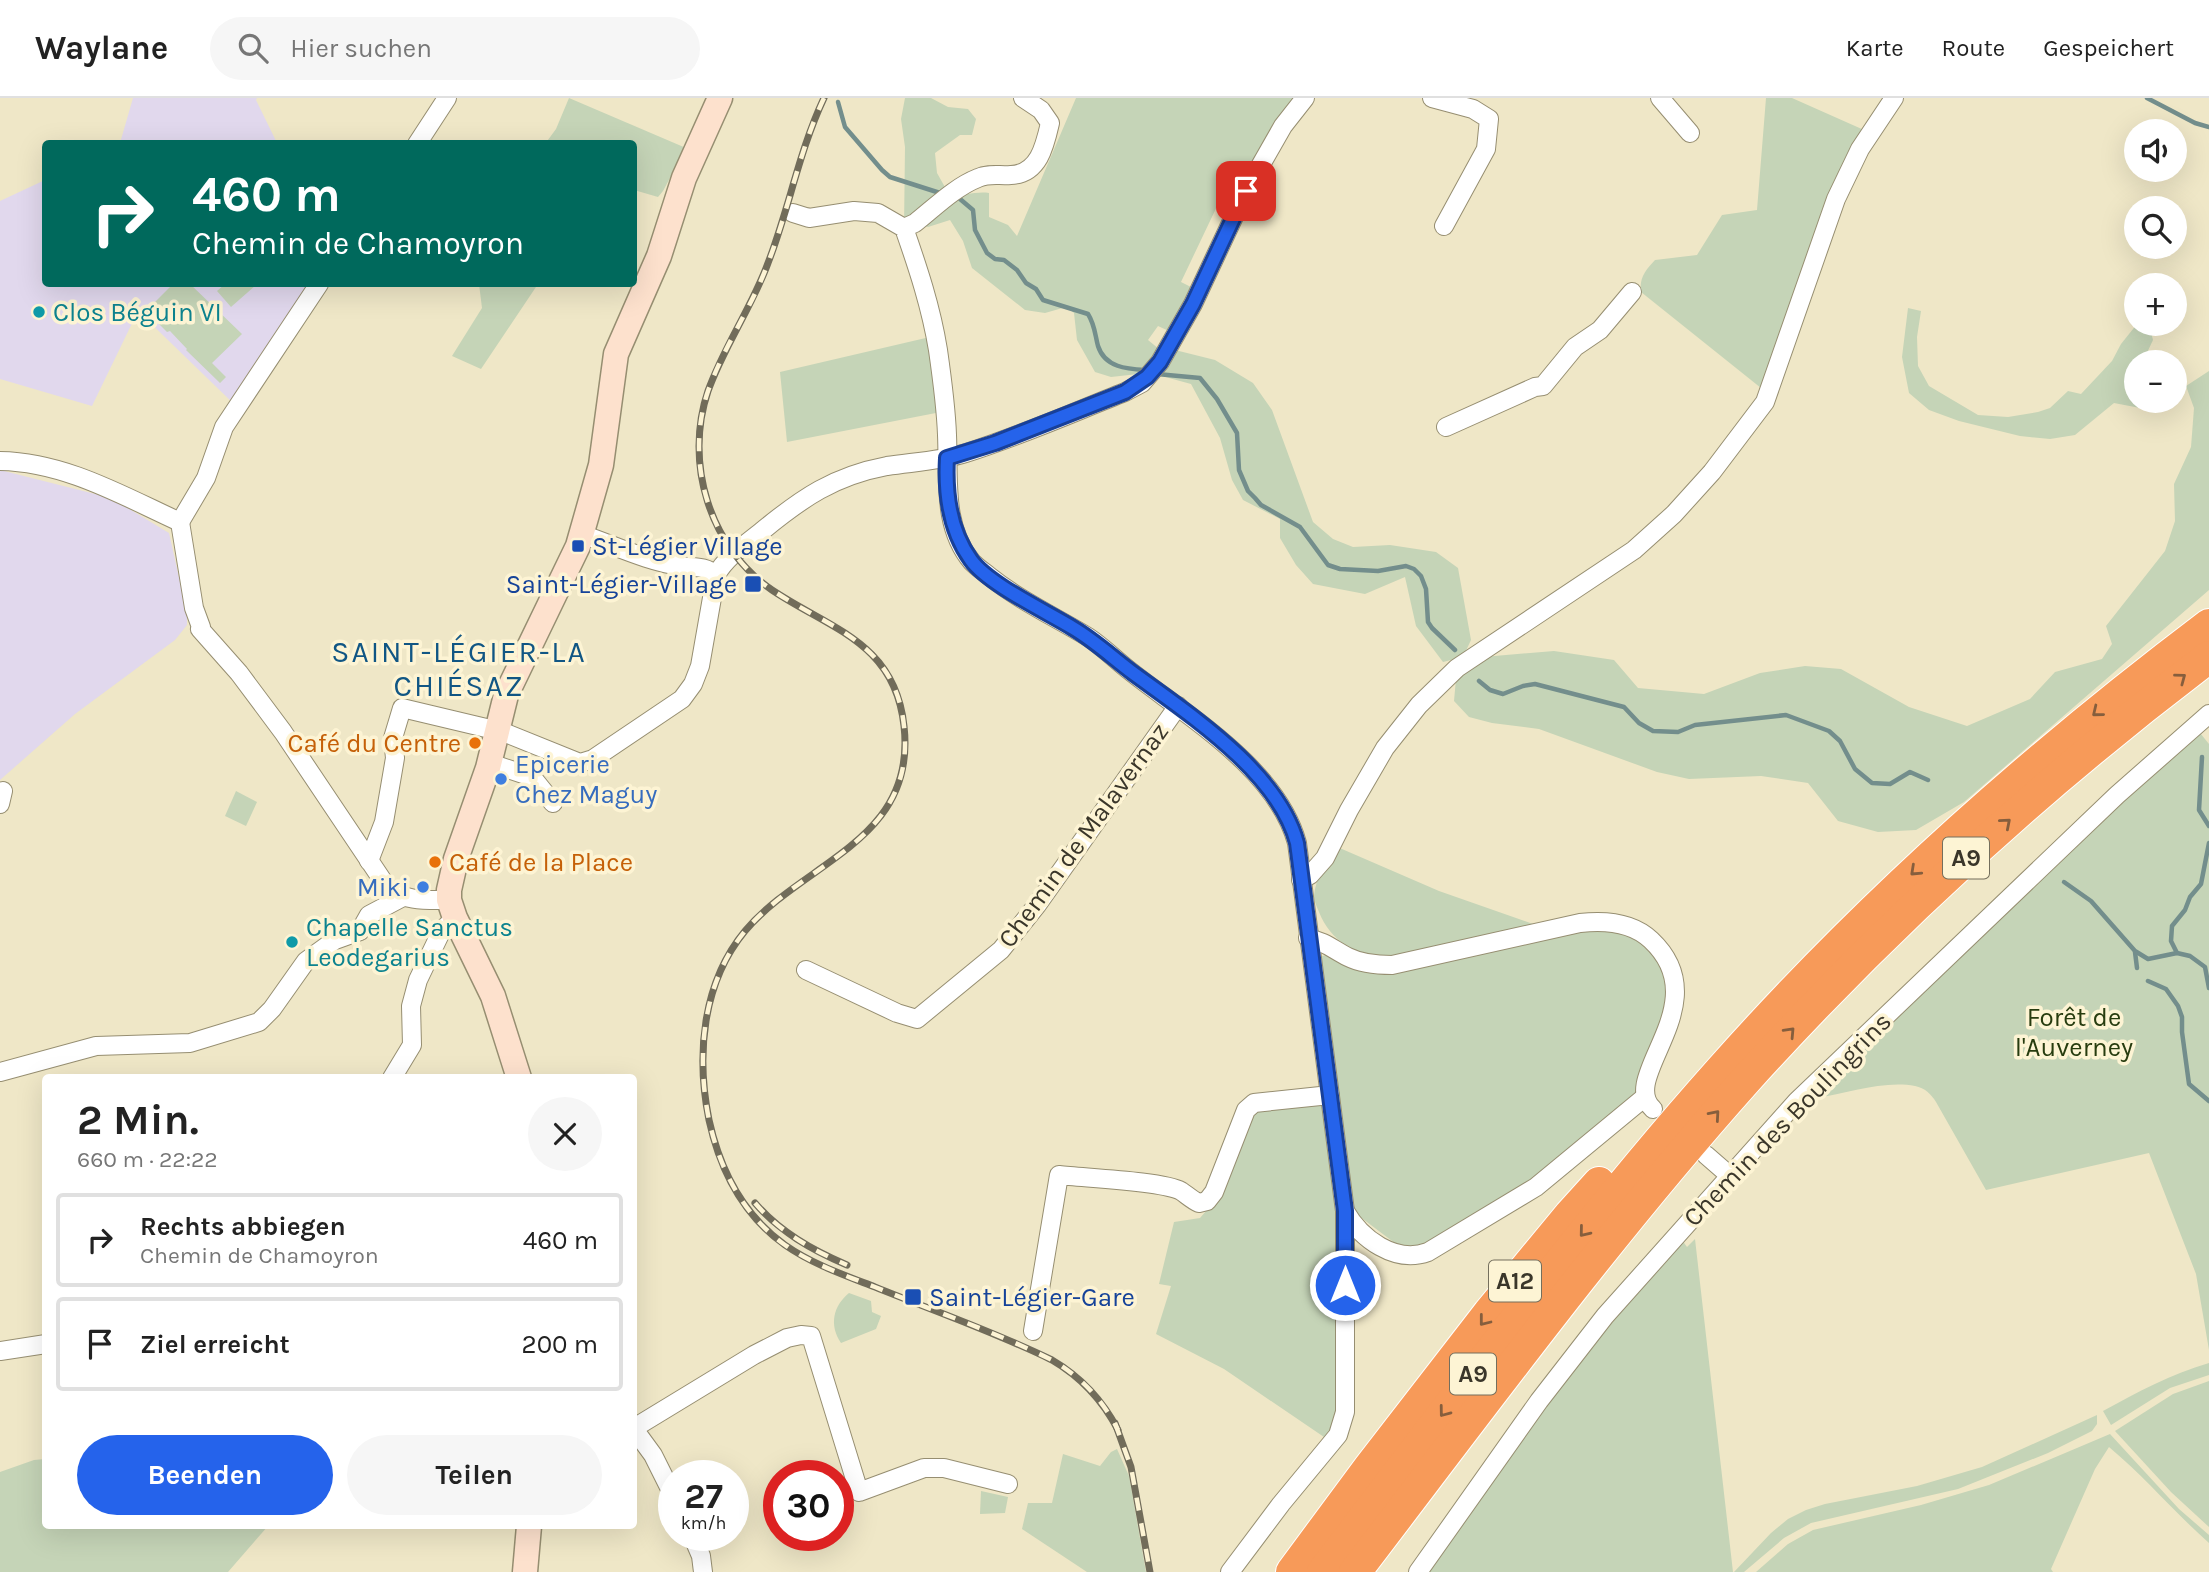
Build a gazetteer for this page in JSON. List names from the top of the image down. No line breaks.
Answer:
{"streets":{"highway":["A9","A12"],"street":["Chemin de Malavernaz","Chemin des Boulingrins"]},"crossings":[["A9","A12"]],"districts":["SAINT-LÉGIER-LA CHIÉSAZ"],"parks":["Forêt de l'Auverney"],"places":{"other":["Clos Béguin VI","Café du Centre","Epicerie Chez Maguy","Café de la Place","Miki","Chapelle Sanctus Leodegarius"],"transit":["St-Légier Village","Saint-Légier-Village","Saint-Légier-Gare"]},"page":{"header":"Waylane","search":"Hier suchen","nav":["Karte","Route","Gespeichert"],"map_buttons":["+","−"],"turn":["460 m","Chemin de Chamoyron"],"heading":["2 Min.","660 m · 22:22"],"list":[{"name":"Rechts abbiegen","note":"Chemin de Chamoyron","value":"460 m"},{"name":"Ziel erreicht","value":"200 m"}],"buttons":["Beenden","Teilen"],"speed":"27 km/h","limit":"30"}}
